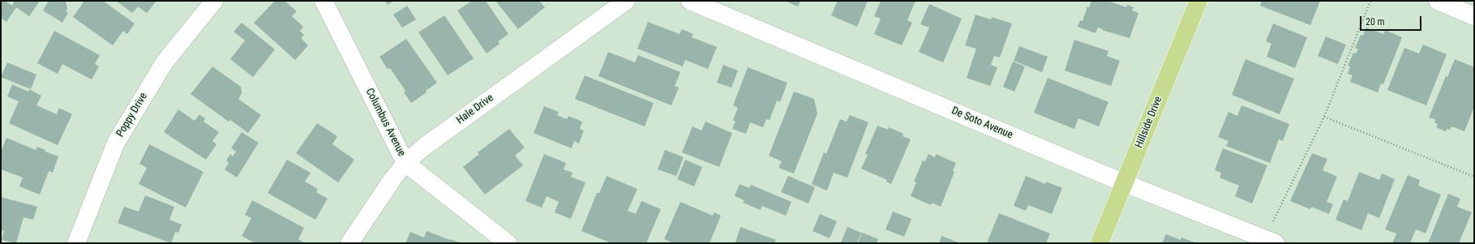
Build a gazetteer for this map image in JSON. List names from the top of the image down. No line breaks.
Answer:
{"streets":{"main road":["Hillside Drive"],"street":["Hale Drive","Poppy Drive","Columbus Avenue","De Soto Avenue"]},"crossings":[["Hale Drive","Columbus Avenue"],["Hillside Drive","De Soto Avenue"]],"scale_bar":"20 m"}
